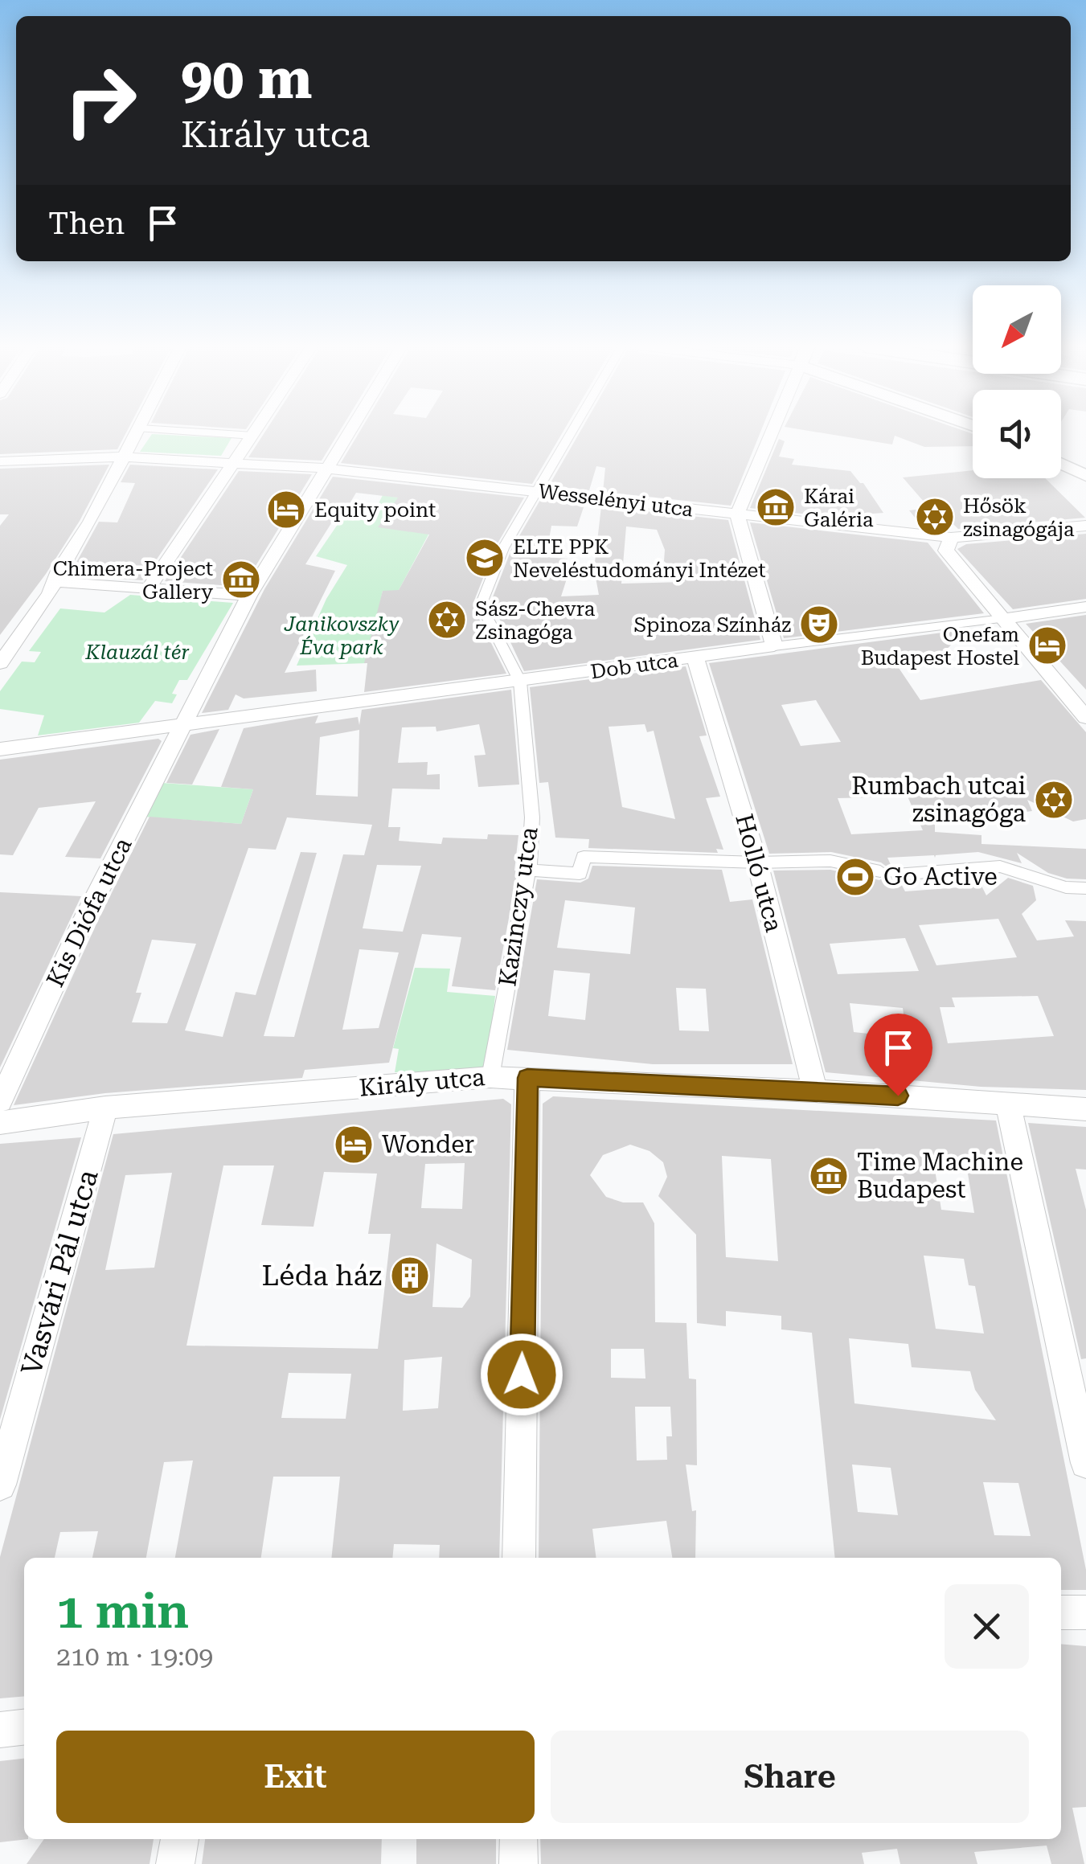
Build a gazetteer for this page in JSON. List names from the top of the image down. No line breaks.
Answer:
{"streets":{"street":["Wesselényi utca","Dob utca","Holló utca","Kazinczy utca","Kis Diófa utca","Király utca","Vasvári Pál utca"]},"crossings":[["Wesselényi utca","Kazinczy utca"],["Dob utca","Holló utca"],["Dob utca","Kazinczy utca"],["Dob utca","Kis Diófa utca"],["Holló utca","Király utca"],["Kazinczy utca","Király utca"],["Király utca","Vasvári Pál utca"]],"parks":["Janikovszky Éva park","Klauzál tér"],"places":{"museum":["Kárai Galéria","Chimera-Project Gallery","Time Machine Budapest"],"hotel":["Equity point","Onefam Budapest Hostel","Wonder"],"synagogue":["Hősök zsinagógája","Sász-Chevra Zsinagóga","Rumbach utcai zsinagóga"],"school or university":["ELTE PPK Neveléstudományi Intézet"],"theatre":["Spinoza Színház"],"sports":["Go Active"],"building":["Léda ház"]},"north":"bottom left","page":{"turn":["90 m","Király utca"],"then":"Then","heading":["1 min","210 m · 19:09"],"buttons":["Exit","Share"]}}
